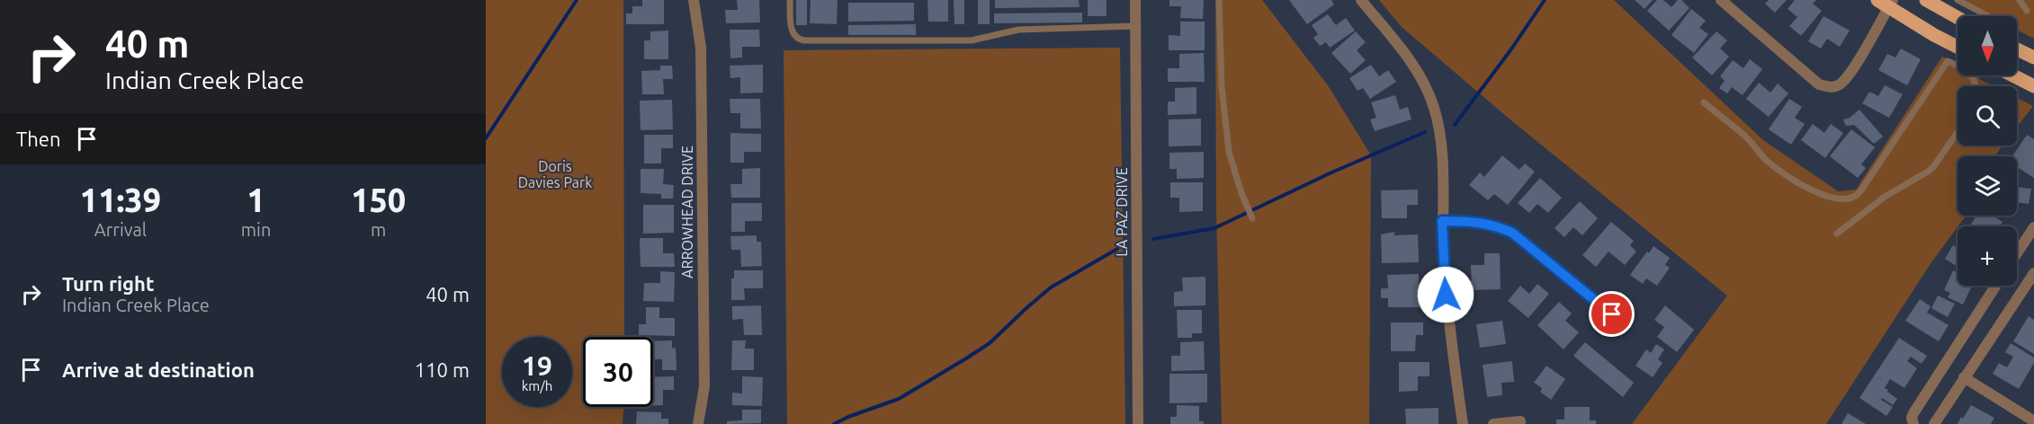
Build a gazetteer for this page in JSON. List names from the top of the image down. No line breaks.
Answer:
{"streets":{"street":["ARROWHEAD DRIVE","LA PAZ DRIVE"]},"parks":["Doris Davies Park"],"north":"bottom","page":{"turn":["40 m","Indian Creek Place"],"map_buttons":"+","then":"Then","eta":["11:39","Arrival","1","min","150","m"],"list":[{"name":"Turn right","note":"Indian Creek Place","value":"40 m"},{"name":"Arrive at destination","value":"110 m"}],"speed":"19 km/h","limit":"30"}}
